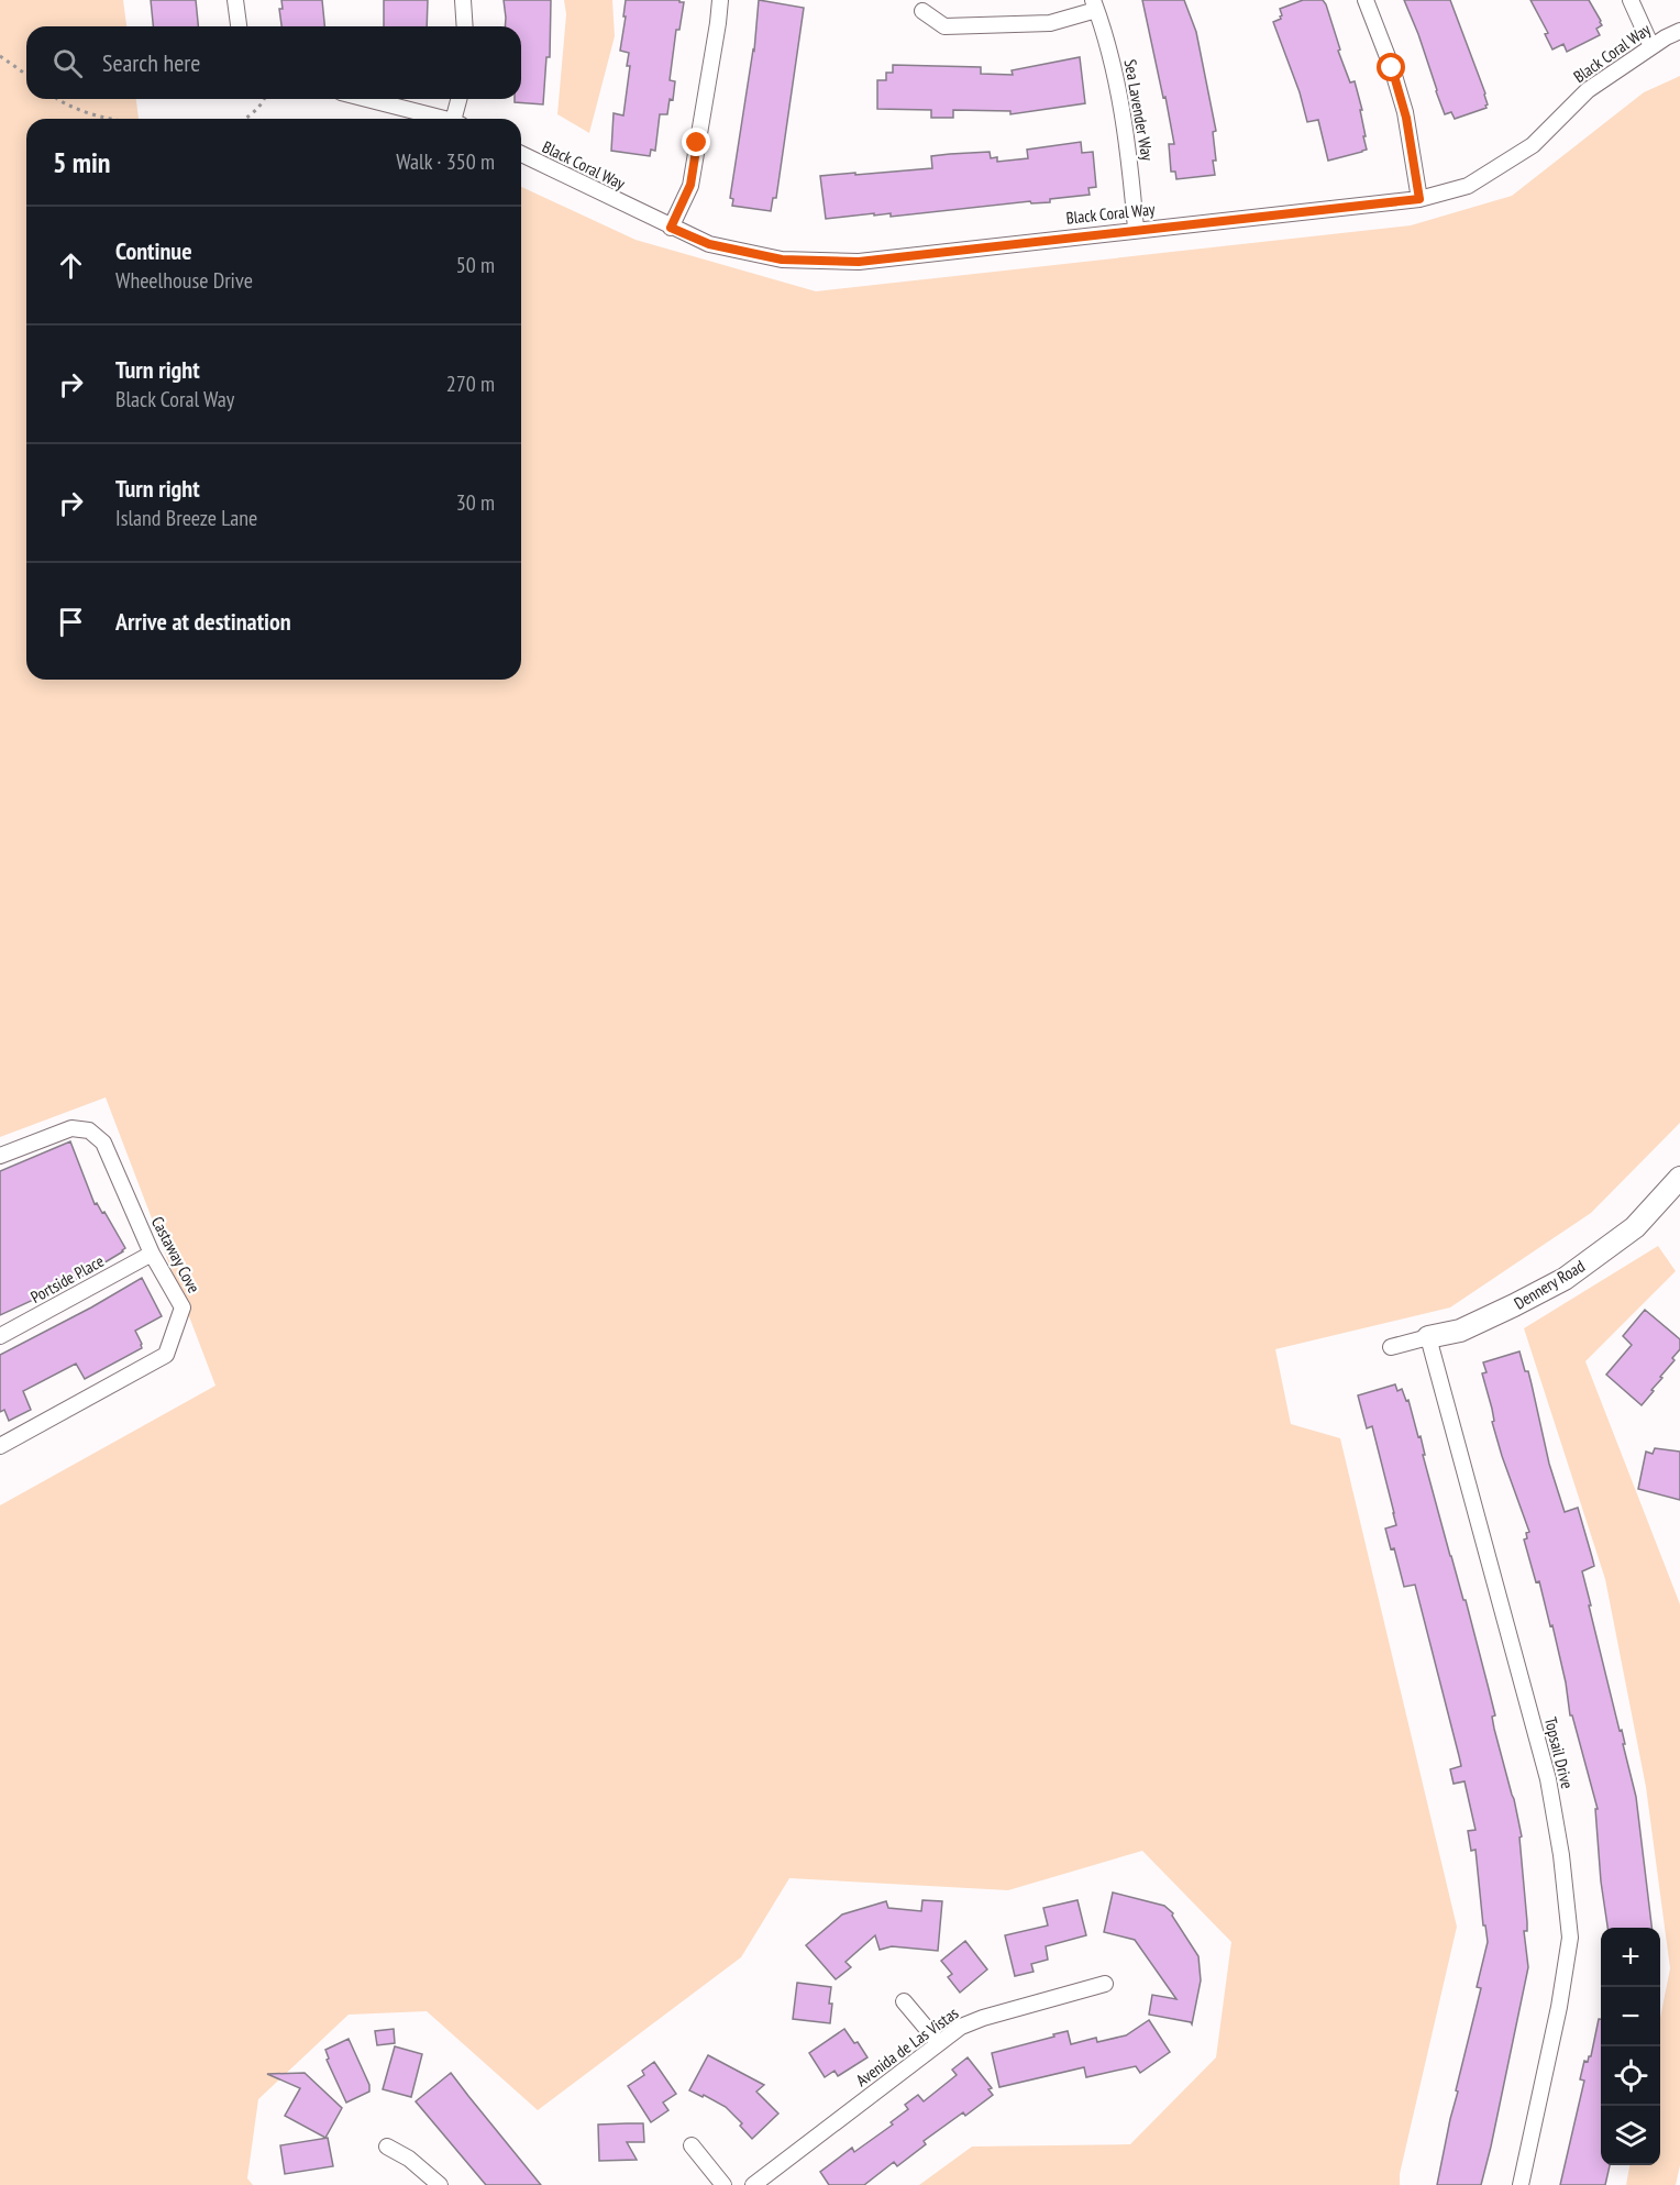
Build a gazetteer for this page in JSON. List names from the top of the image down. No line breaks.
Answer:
{"streets":{"street":["Black Coral Way","Sea Lavender Way","Castaway Cove","Portside Place","Dennery Road","Topsail Drive","Avenida de Las Vistas"]},"crossings":[["Black Coral Way","Sea Lavender Way"],["Castaway Cove","Portside Place"],["Dennery Road","Topsail Drive"]],"page":{"search":"Search here","heading":["5 min","Walk · 350 m"],"list":[["Continue","Wheelhouse Drive","50 m"],["Turn right","Black Coral Way","270 m"],["Turn right","Island Breeze Lane","30 m"],"Arrive at destination"],"map_buttons":["+","−"]}}
